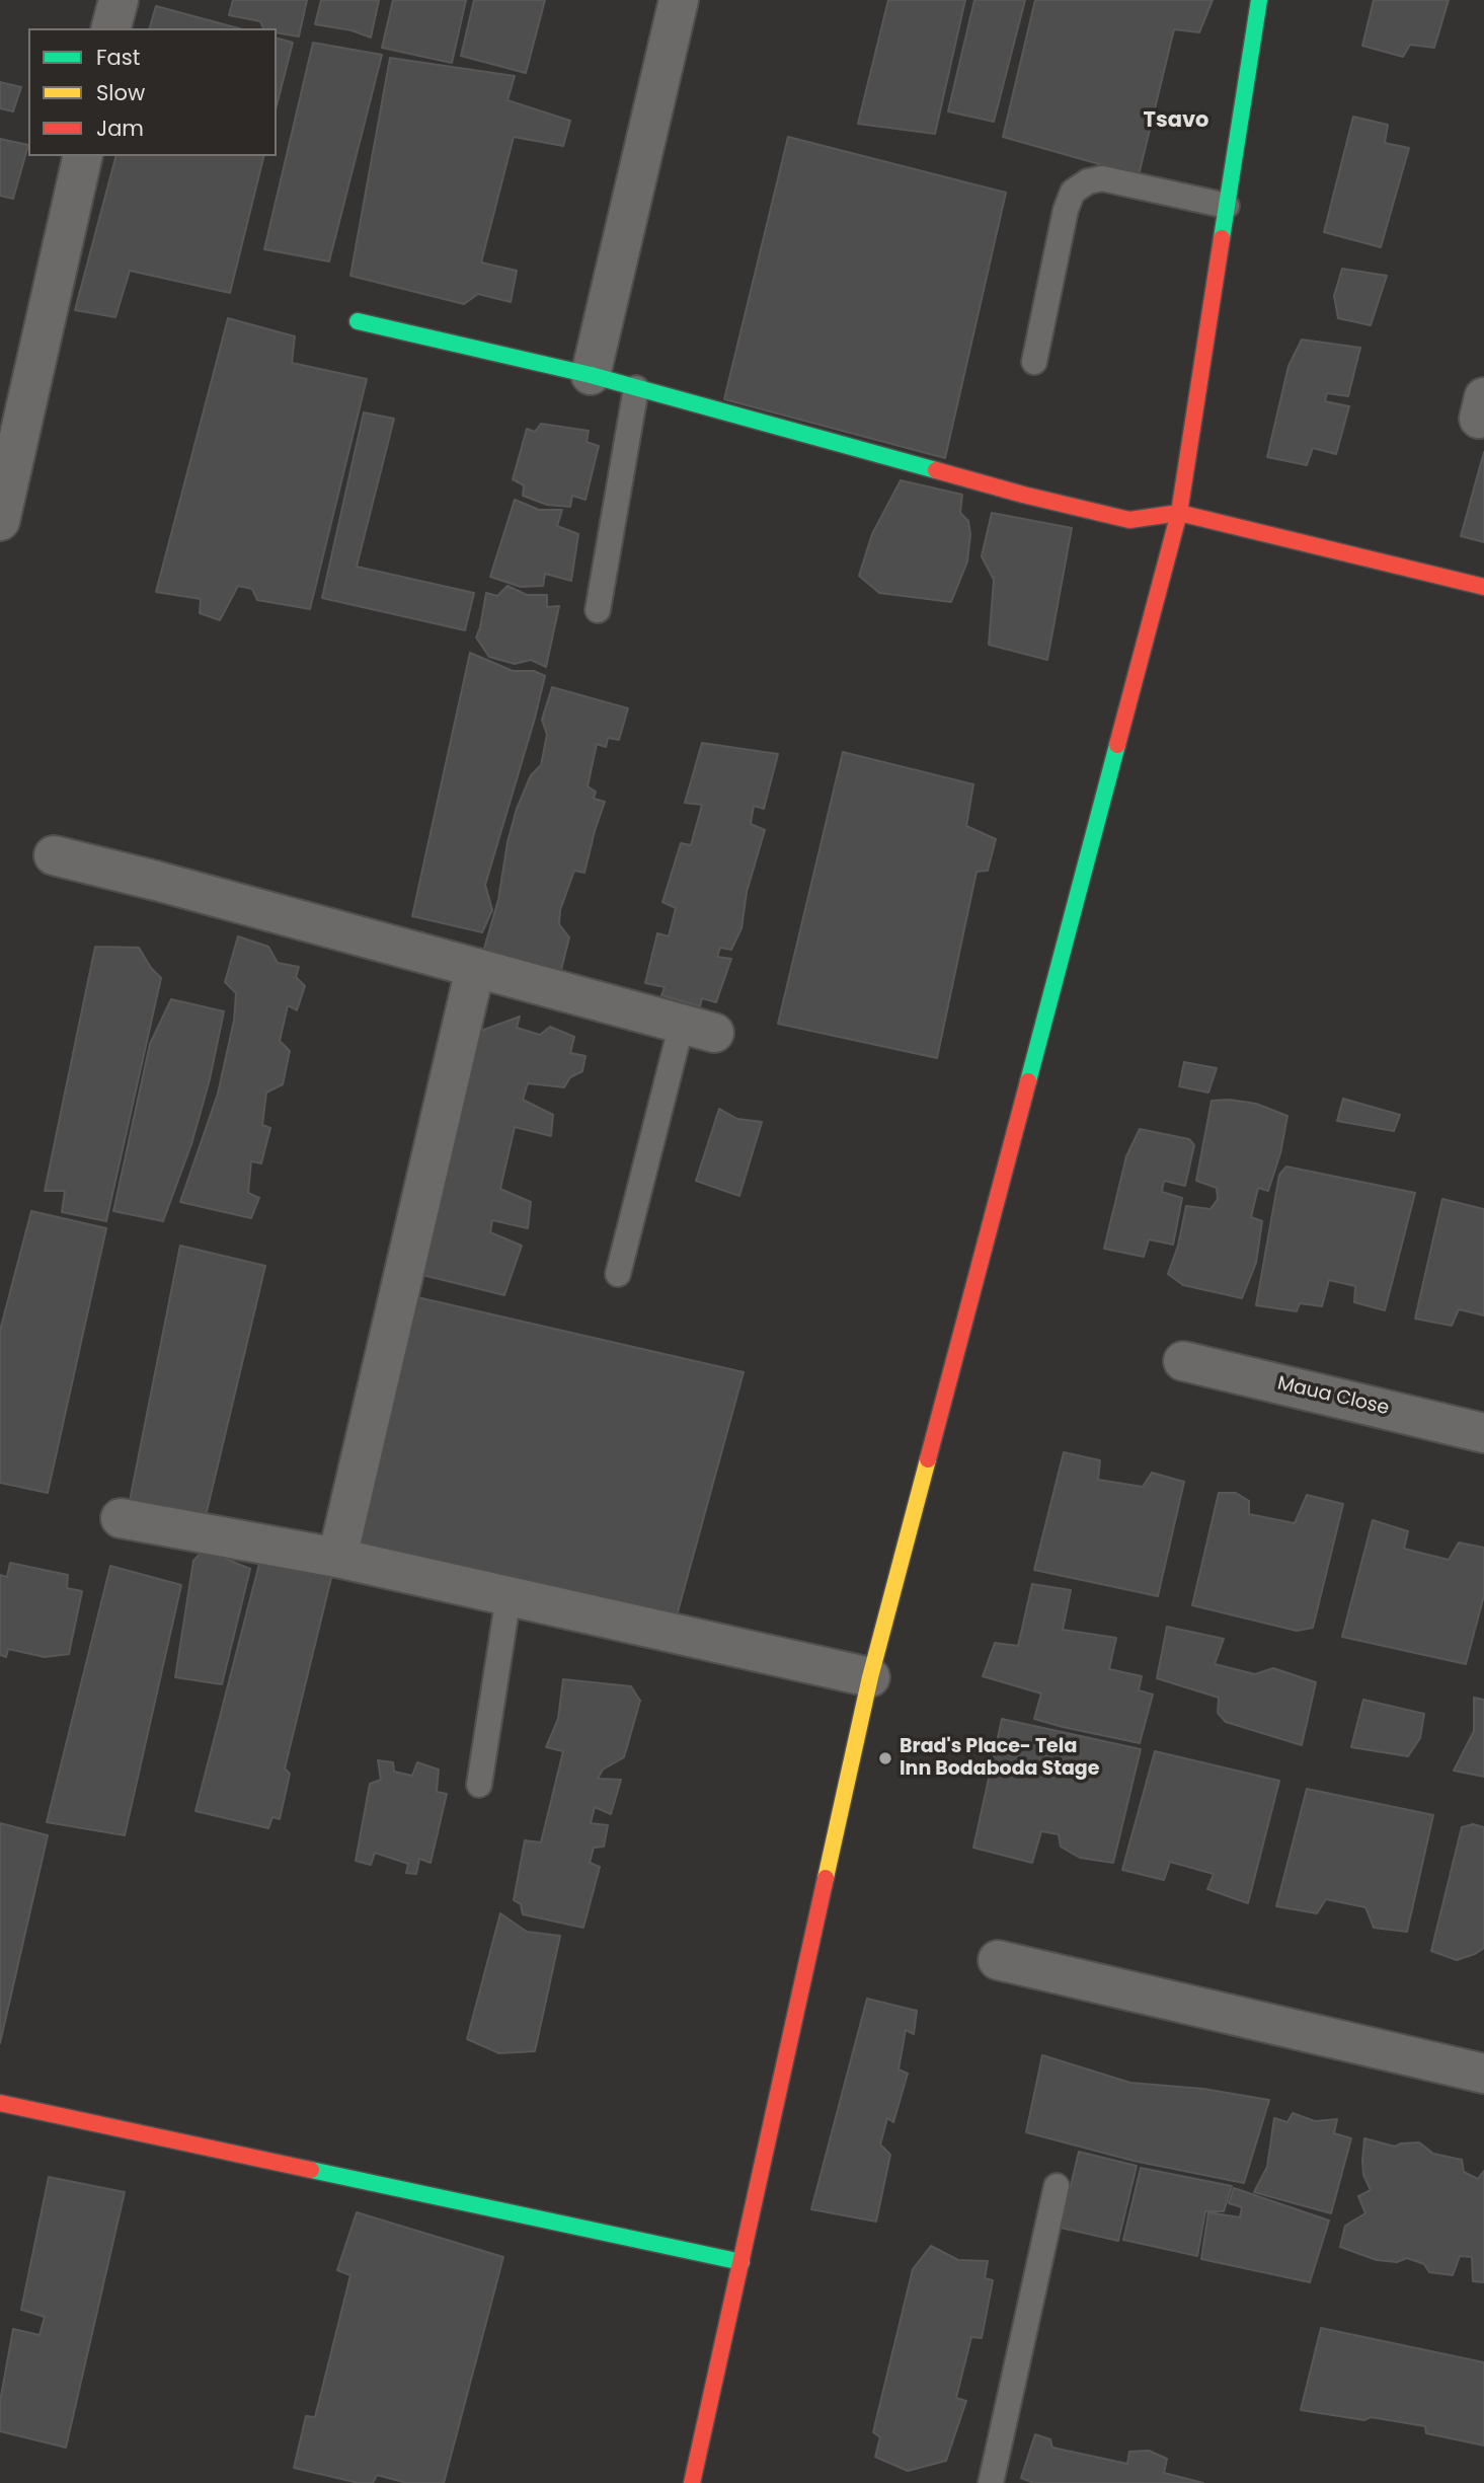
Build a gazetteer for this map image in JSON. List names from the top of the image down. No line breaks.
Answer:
{"streets":{"street":["Maua Close"]},"districts":["Tsavo"],"places":["Brad's Place- Tela Inn Bodaboda Stage"],"legend":["Fast","Slow","Jam"]}
